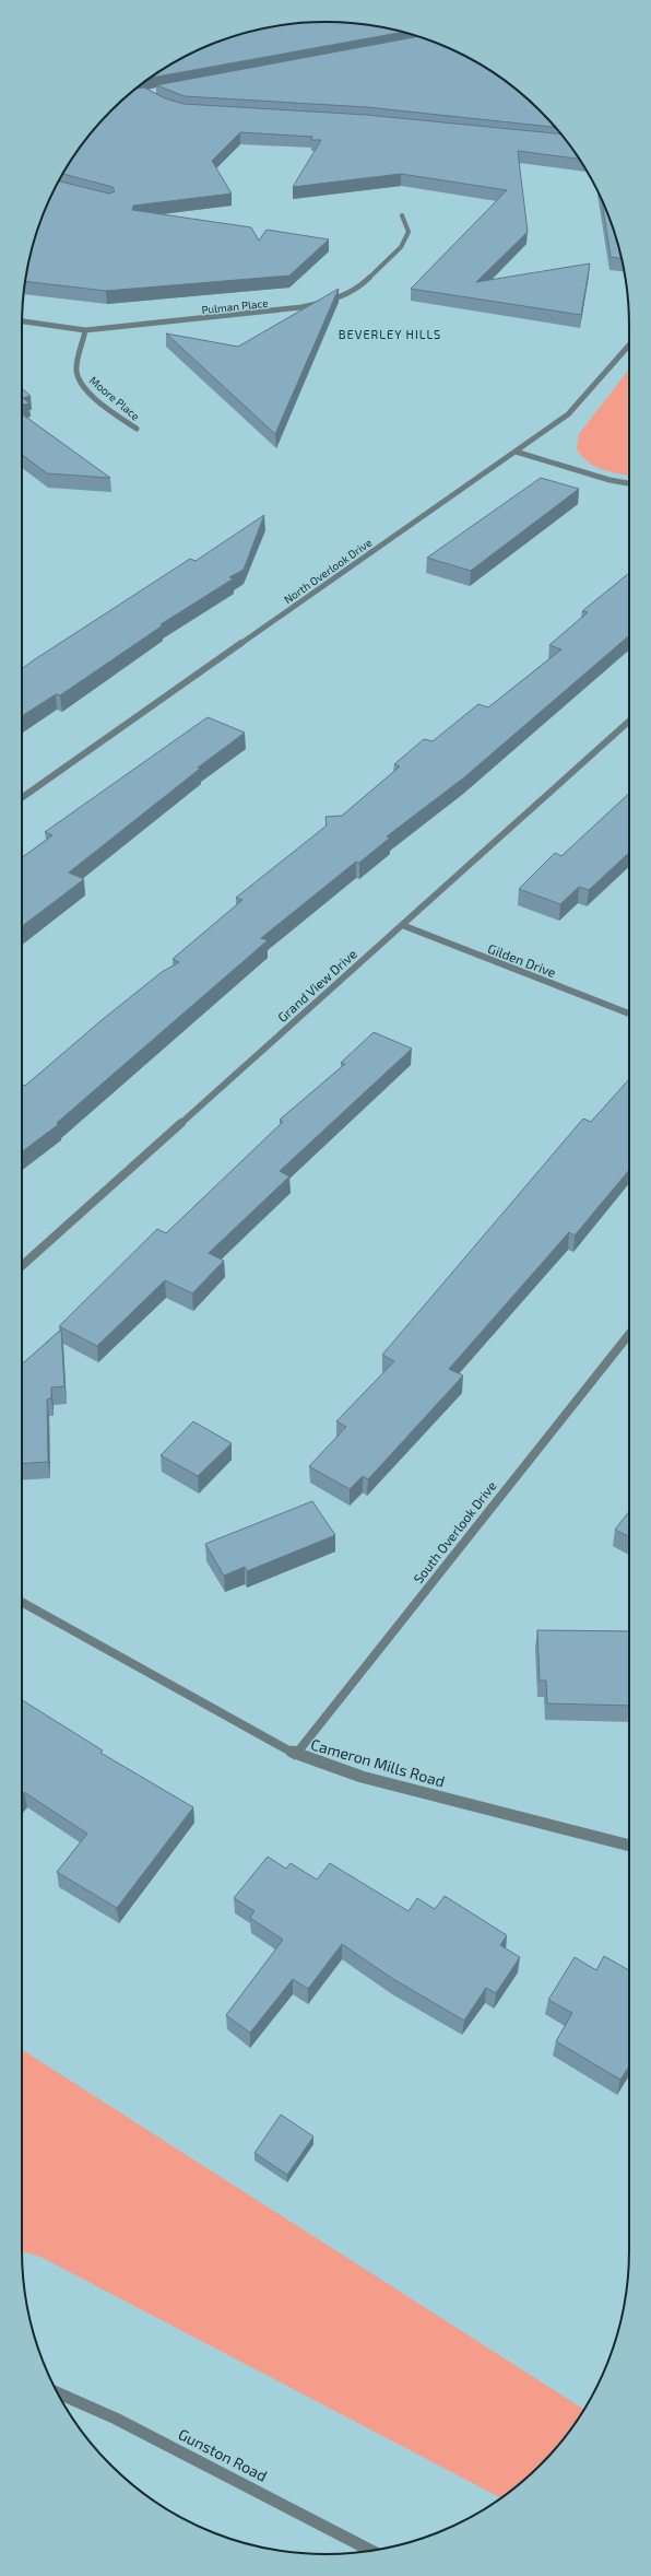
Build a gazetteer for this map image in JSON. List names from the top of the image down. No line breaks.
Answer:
{"streets":{"street":["Pulman Place","Moore Place","North Overlook Drive","Gilden Drive","Grand View Drive","South Overlook Drive","Cameron Mills Road","Gunston Road"]},"crossings":[["Pulman Place","Moore Place"],["Gilden Drive","Grand View Drive"],["South Overlook Drive","Cameron Mills Road"]],"districts":["BEVERLEY HILLS"]}
